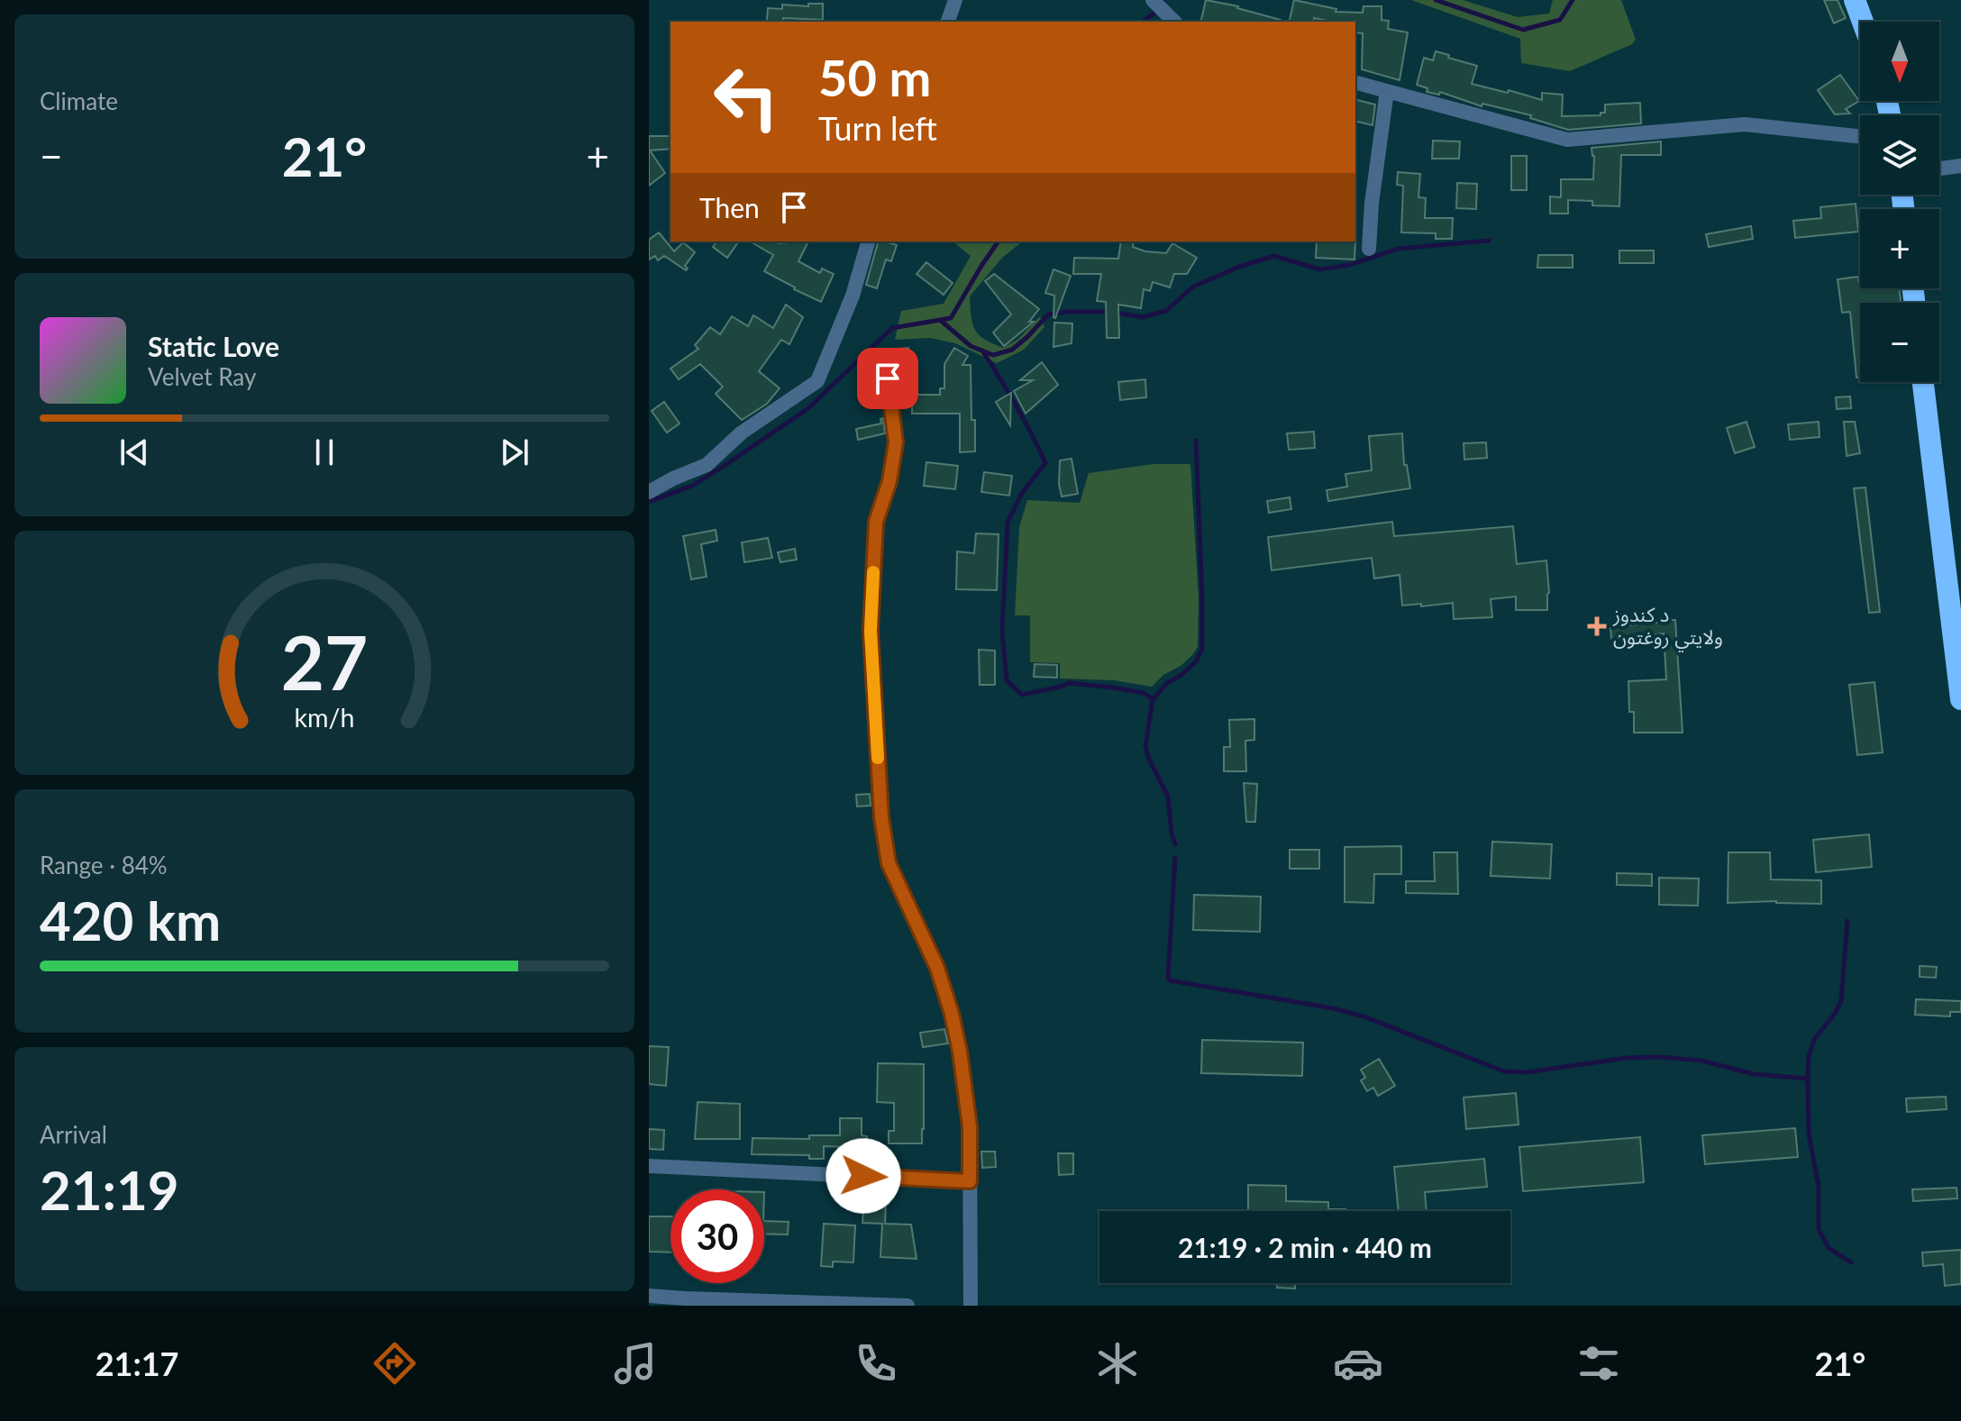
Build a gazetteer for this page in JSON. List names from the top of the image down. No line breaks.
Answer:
{"places":{"health":["د کندوز ولایتي روغتون"]},"north":"bottom","page":{"tile":["Climate",["Range · 84%","420 km"],["Arrival","21:19"]],"map_buttons":["+","−"],"turn":["50 m","Turn left"],"heat":["−","21°","+"],"then":"Then","song":["Static Love","Velvet Ray"],"limit":"30","trip":"21:19 · 2 min · 440 m","tabs":["21:17","21°"],"gauge":["27","km/h"]}}
